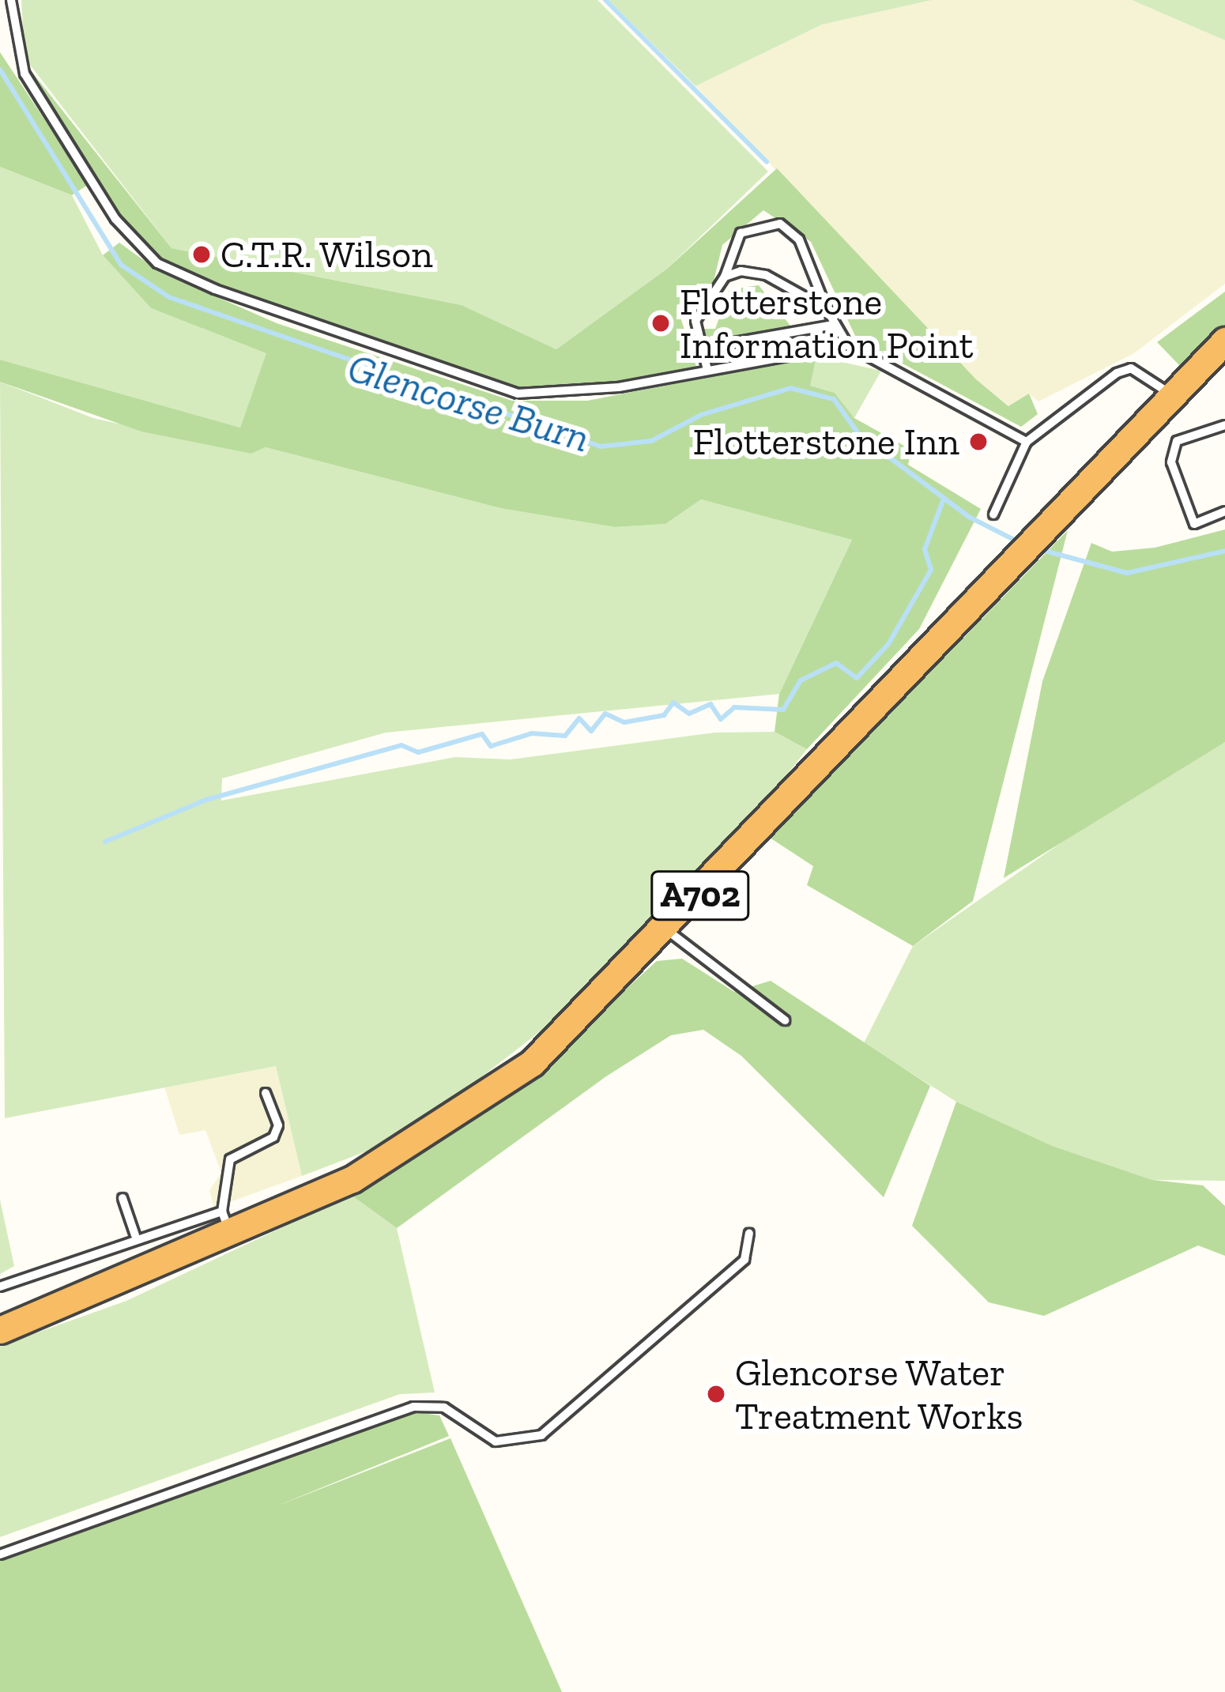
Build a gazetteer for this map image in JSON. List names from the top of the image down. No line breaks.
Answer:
{"streets":{"highway":["A702"]},"water":["Glencorse Burn"],"places":["C.T.R. Wilson","Flotterstone Information Point","Flotterstone Inn","Glencorse Water Treatment Works"]}
